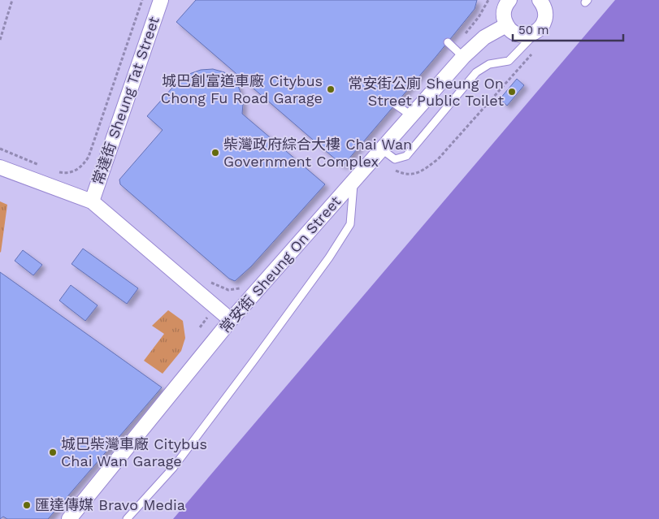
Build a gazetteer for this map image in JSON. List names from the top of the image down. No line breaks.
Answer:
{"streets":{"street":["常達街 Sheung Tat Street","常安街 Sheung On Street"]},"places":["城巴創富道車廠 Citybus Chong Fu Road Garage","常安街公廁 Sheung On Street Public Toilet","柴灣政府綜合大樓 Chai Wan Government Complex","城巴柴灣車廠 Citybus Chai Wan Garage","匯達傳媒 Bravo Media"],"scale_bar":"50 m"}
